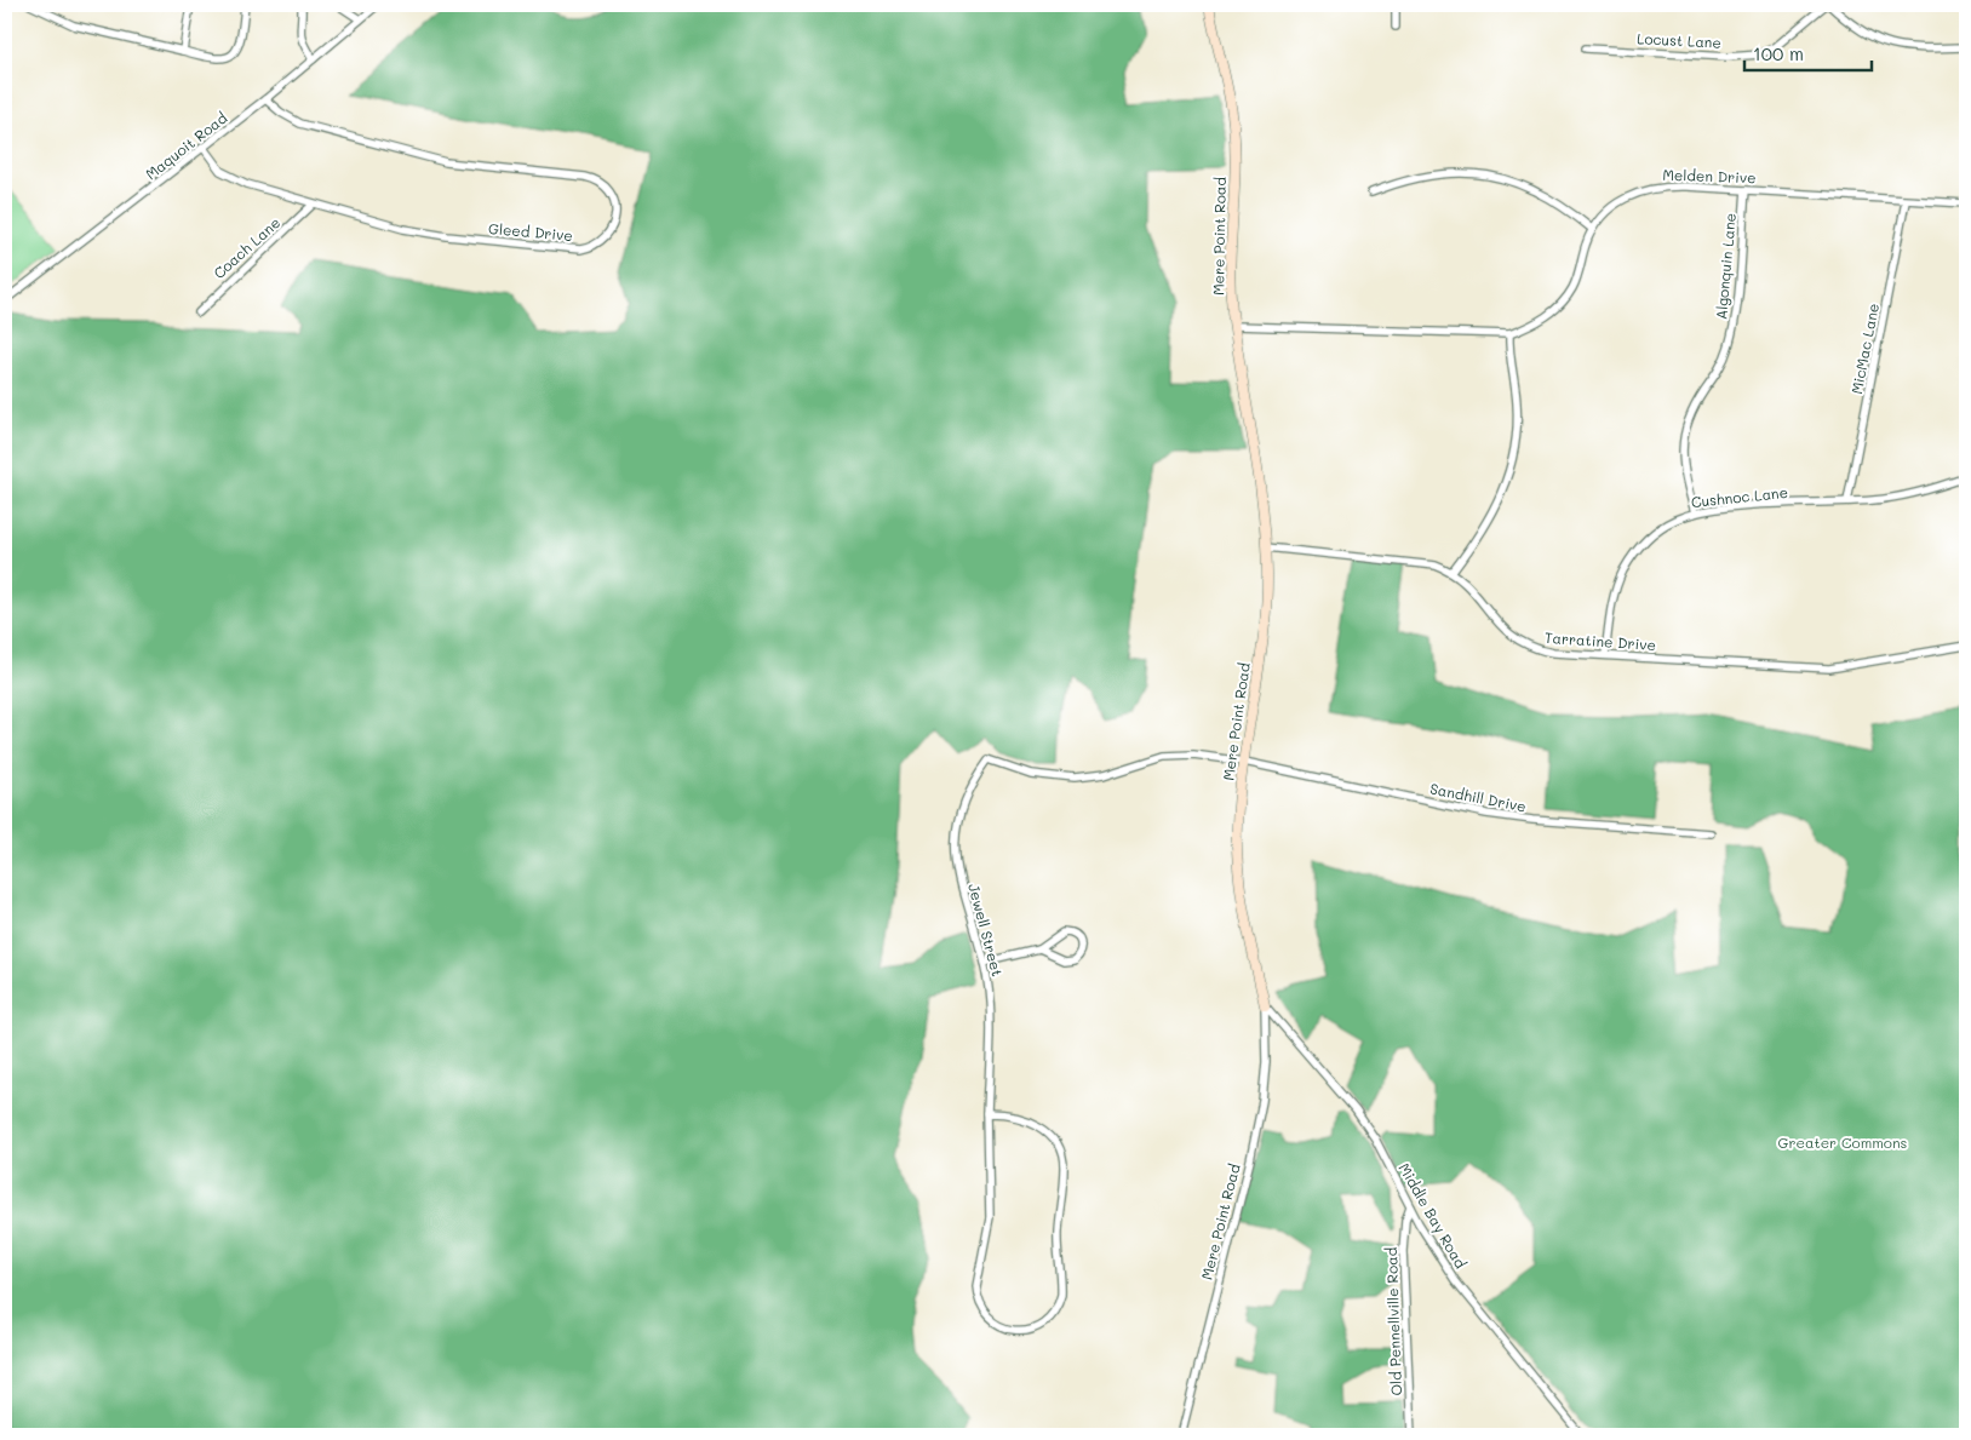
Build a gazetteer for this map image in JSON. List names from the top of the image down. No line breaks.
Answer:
{"streets":{"street":["Locust Lane","Maquoit Road","Melden Drive","Gleed Drive","Mere Point Road","Coach Lane","Algonquin Lane","MicMac Lane","Cushnoc Lane","Tarratine Drive","Sandhill Drive","Jewell Street","Middle Bay Road","Old Pennellville Road"]},"crossings":[["Maquoit Road","Gleed Drive"],["Melden Drive","Mere Point Road"],["Melden Drive","Algonquin Lane"],["Melden Drive","MicMac Lane"],["Gleed Drive","Coach Lane"],["Mere Point Road","Tarratine Drive"],["Mere Point Road","Sandhill Drive"],["Mere Point Road","Middle Bay Road"],["Algonquin Lane","Cushnoc Lane"],["MicMac Lane","Cushnoc Lane"],["Cushnoc Lane","Tarratine Drive"],["Sandhill Drive","Jewell Street"],["Middle Bay Road","Old Pennellville Road"]],"parks":["Greater Commons"],"scale_bar":"100 m"}
